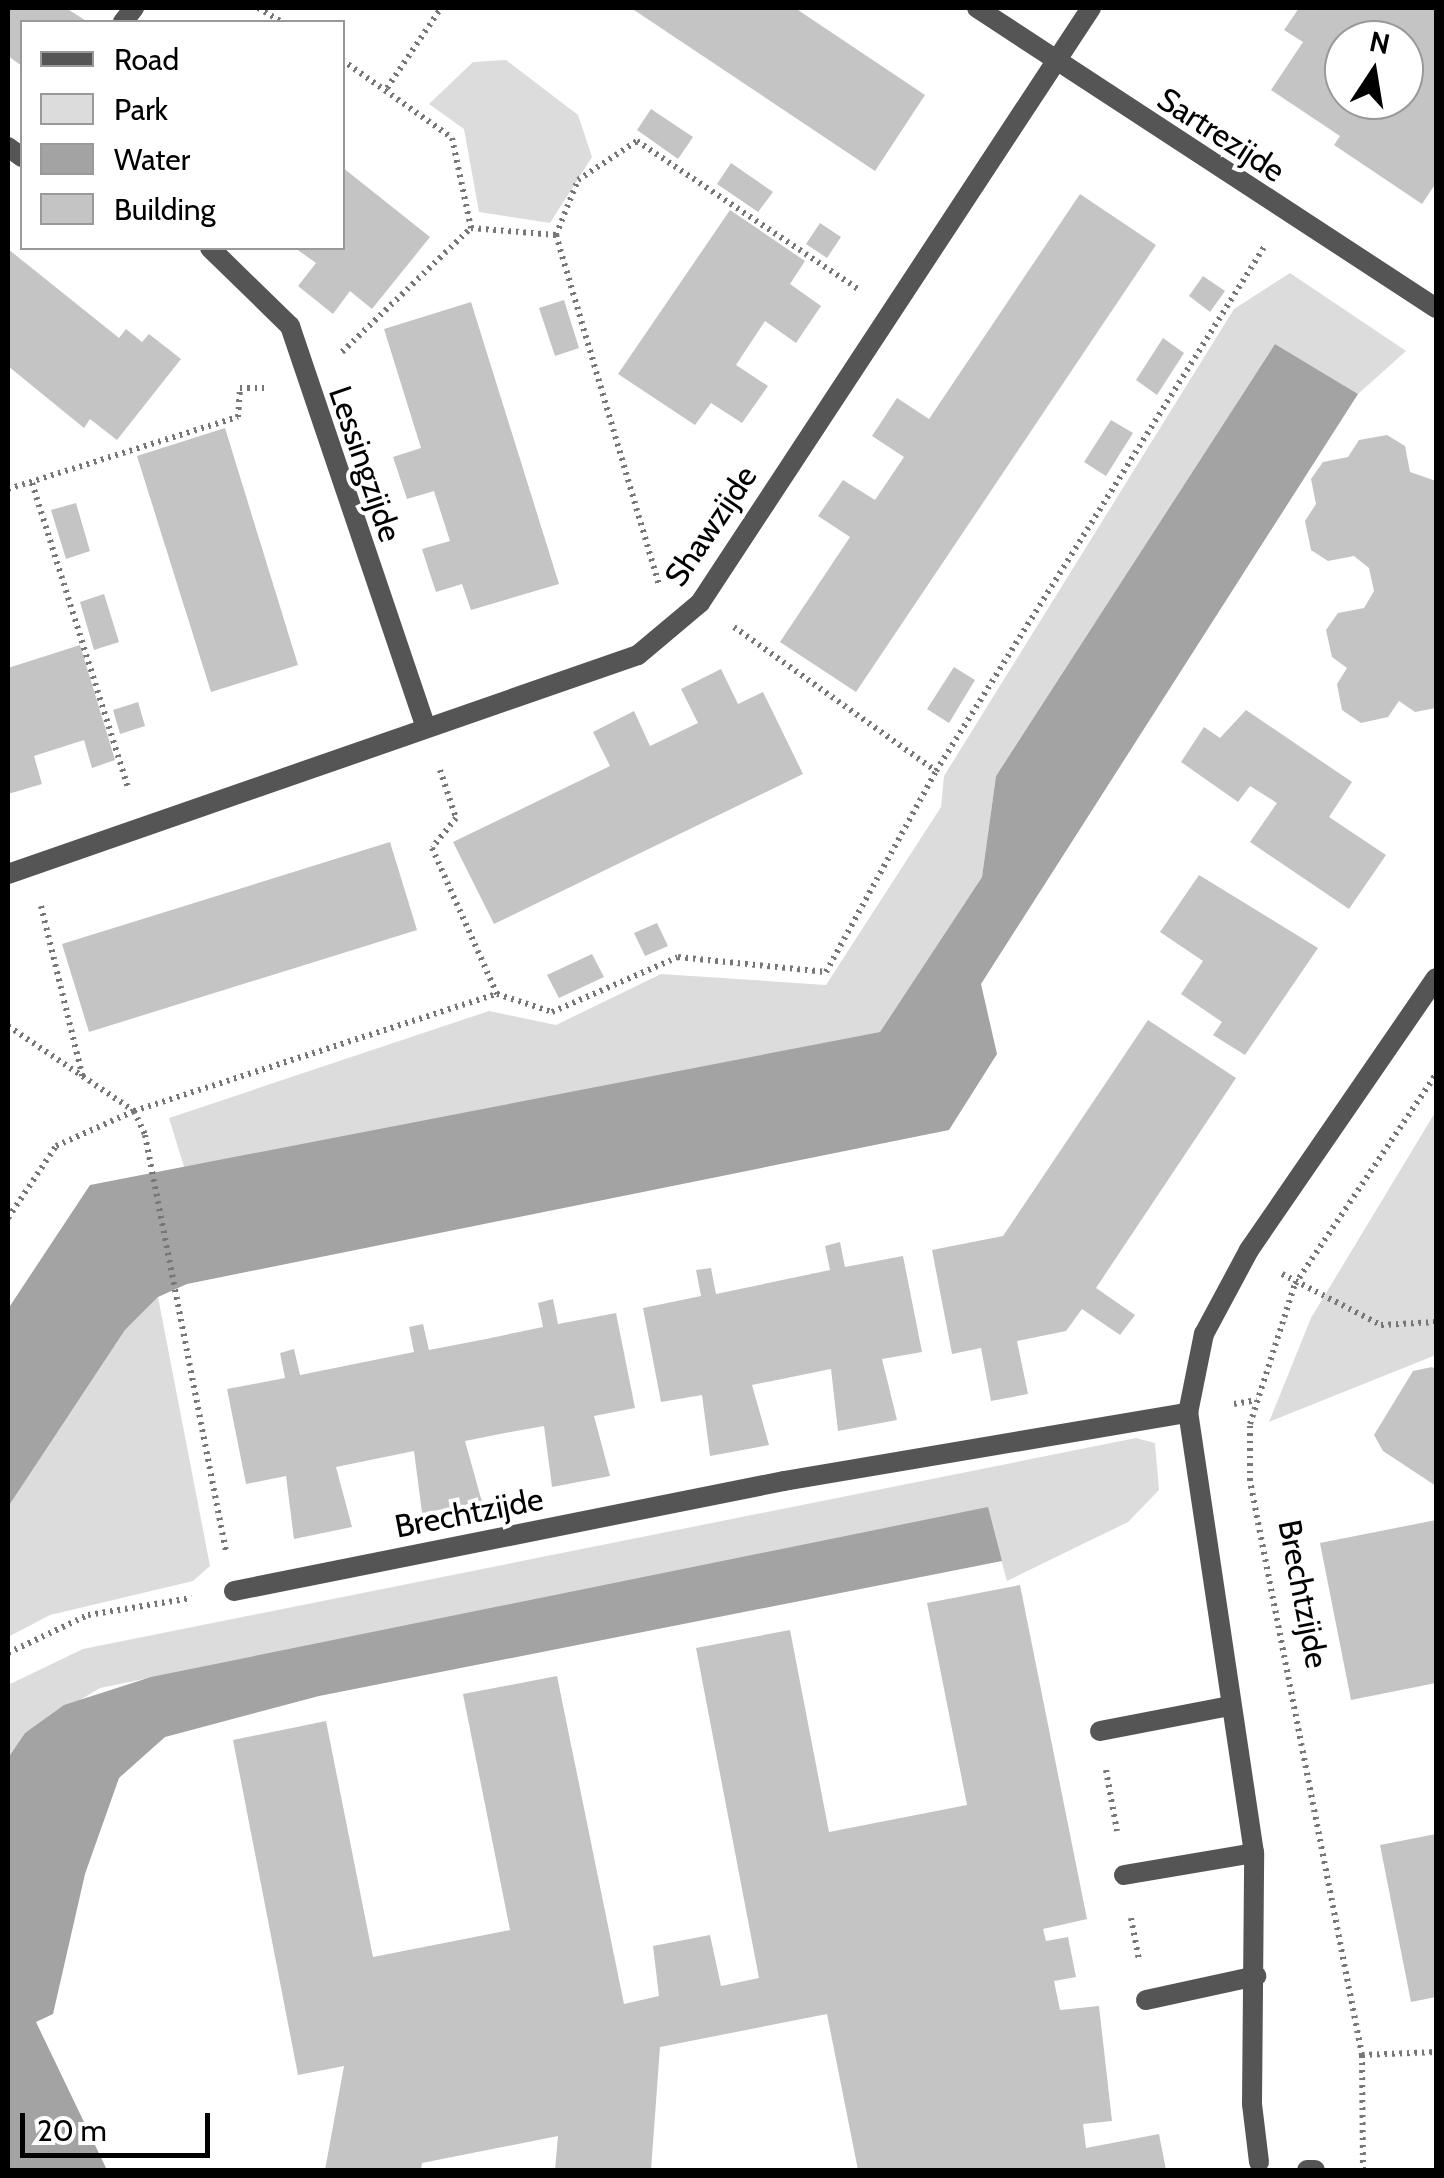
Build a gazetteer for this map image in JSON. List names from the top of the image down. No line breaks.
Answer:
{"streets":{"street":["Sartrezijde","Lessingzijde","Shawzijde","Brechtzijde"]},"crossings":[["Sartrezijde","Shawzijde"],["Lessingzijde","Shawzijde"]],"legend":["Road","Park","Water","Building"],"scale_bar":"20 m","north":"top"}
